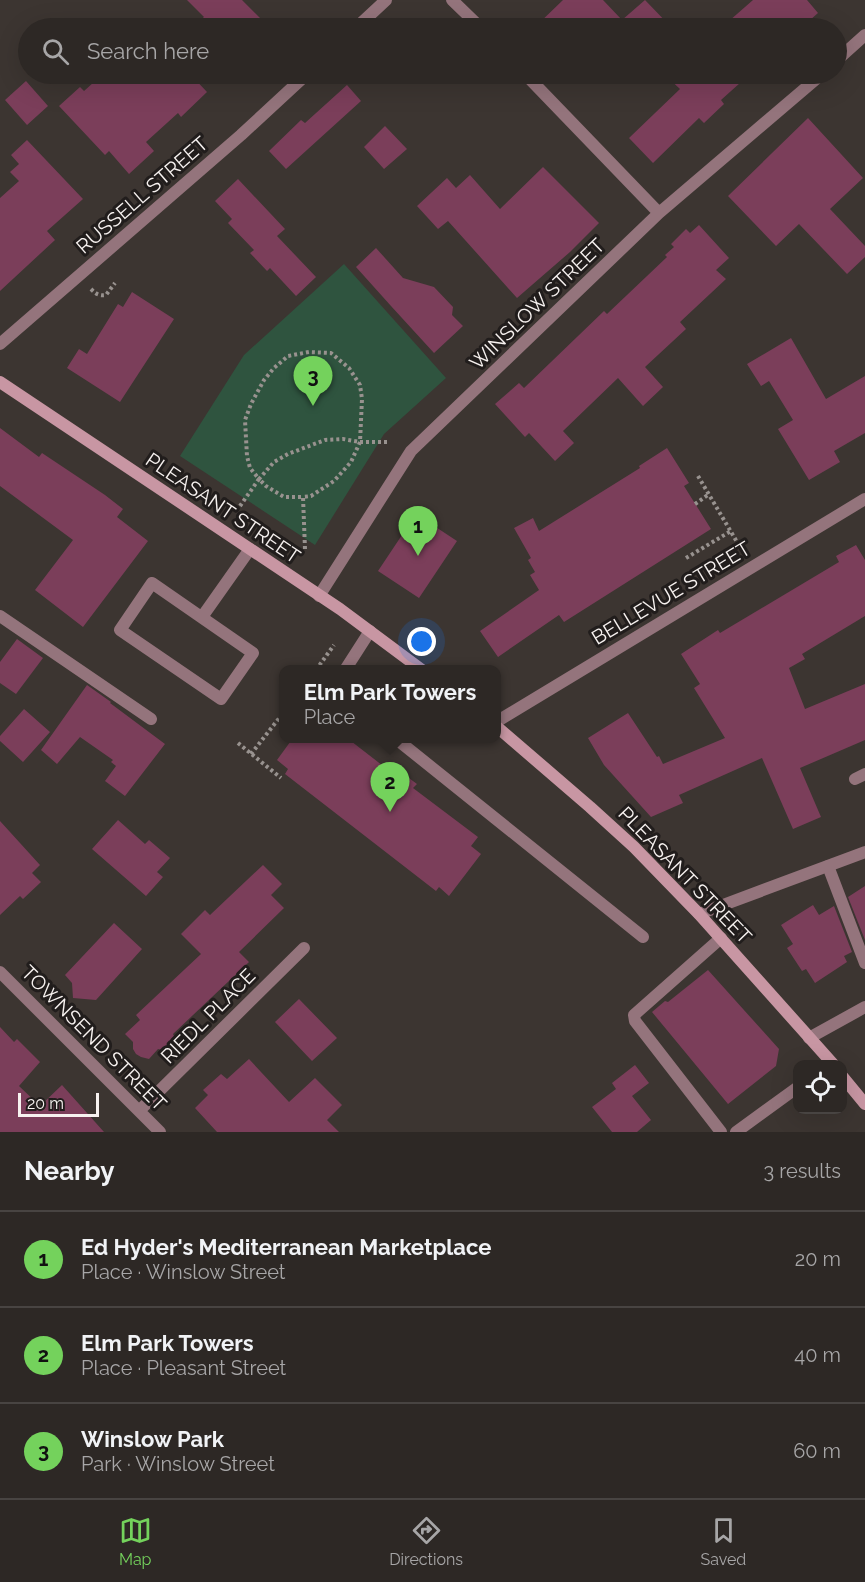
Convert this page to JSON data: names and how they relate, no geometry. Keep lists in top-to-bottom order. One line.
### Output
{"streets":{"main road":["PLEASANT STREET"],"street":["RUSSELL STREET","WINSLOW STREET","BELLEVUE STREET","RIEDL PLACE","TOWNSEND STREET"]},"crossings":[["WINSLOW STREET","PLEASANT STREET"],["RIEDL PLACE","TOWNSEND STREET"]],"scale_bar":"20 m","page":{"search":"Search here","pins":["3","1","2"],"popup":["Elm Park Towers","Place"],"scale":"20 m","heading":["Nearby","3 results"],"list":[{"mark":"1","name":"Ed Hyder's Mediterranean Marketplace","note":"Place · Winslow Street","value":"20 m"},{"mark":"2","name":"Elm Park Towers","note":"Place · Pleasant Street","value":"40 m"},{"mark":"3","name":"Winslow Park","note":"Park · Winslow Street","value":"60 m"}],"nav":["Map","Directions","Saved"]}}
